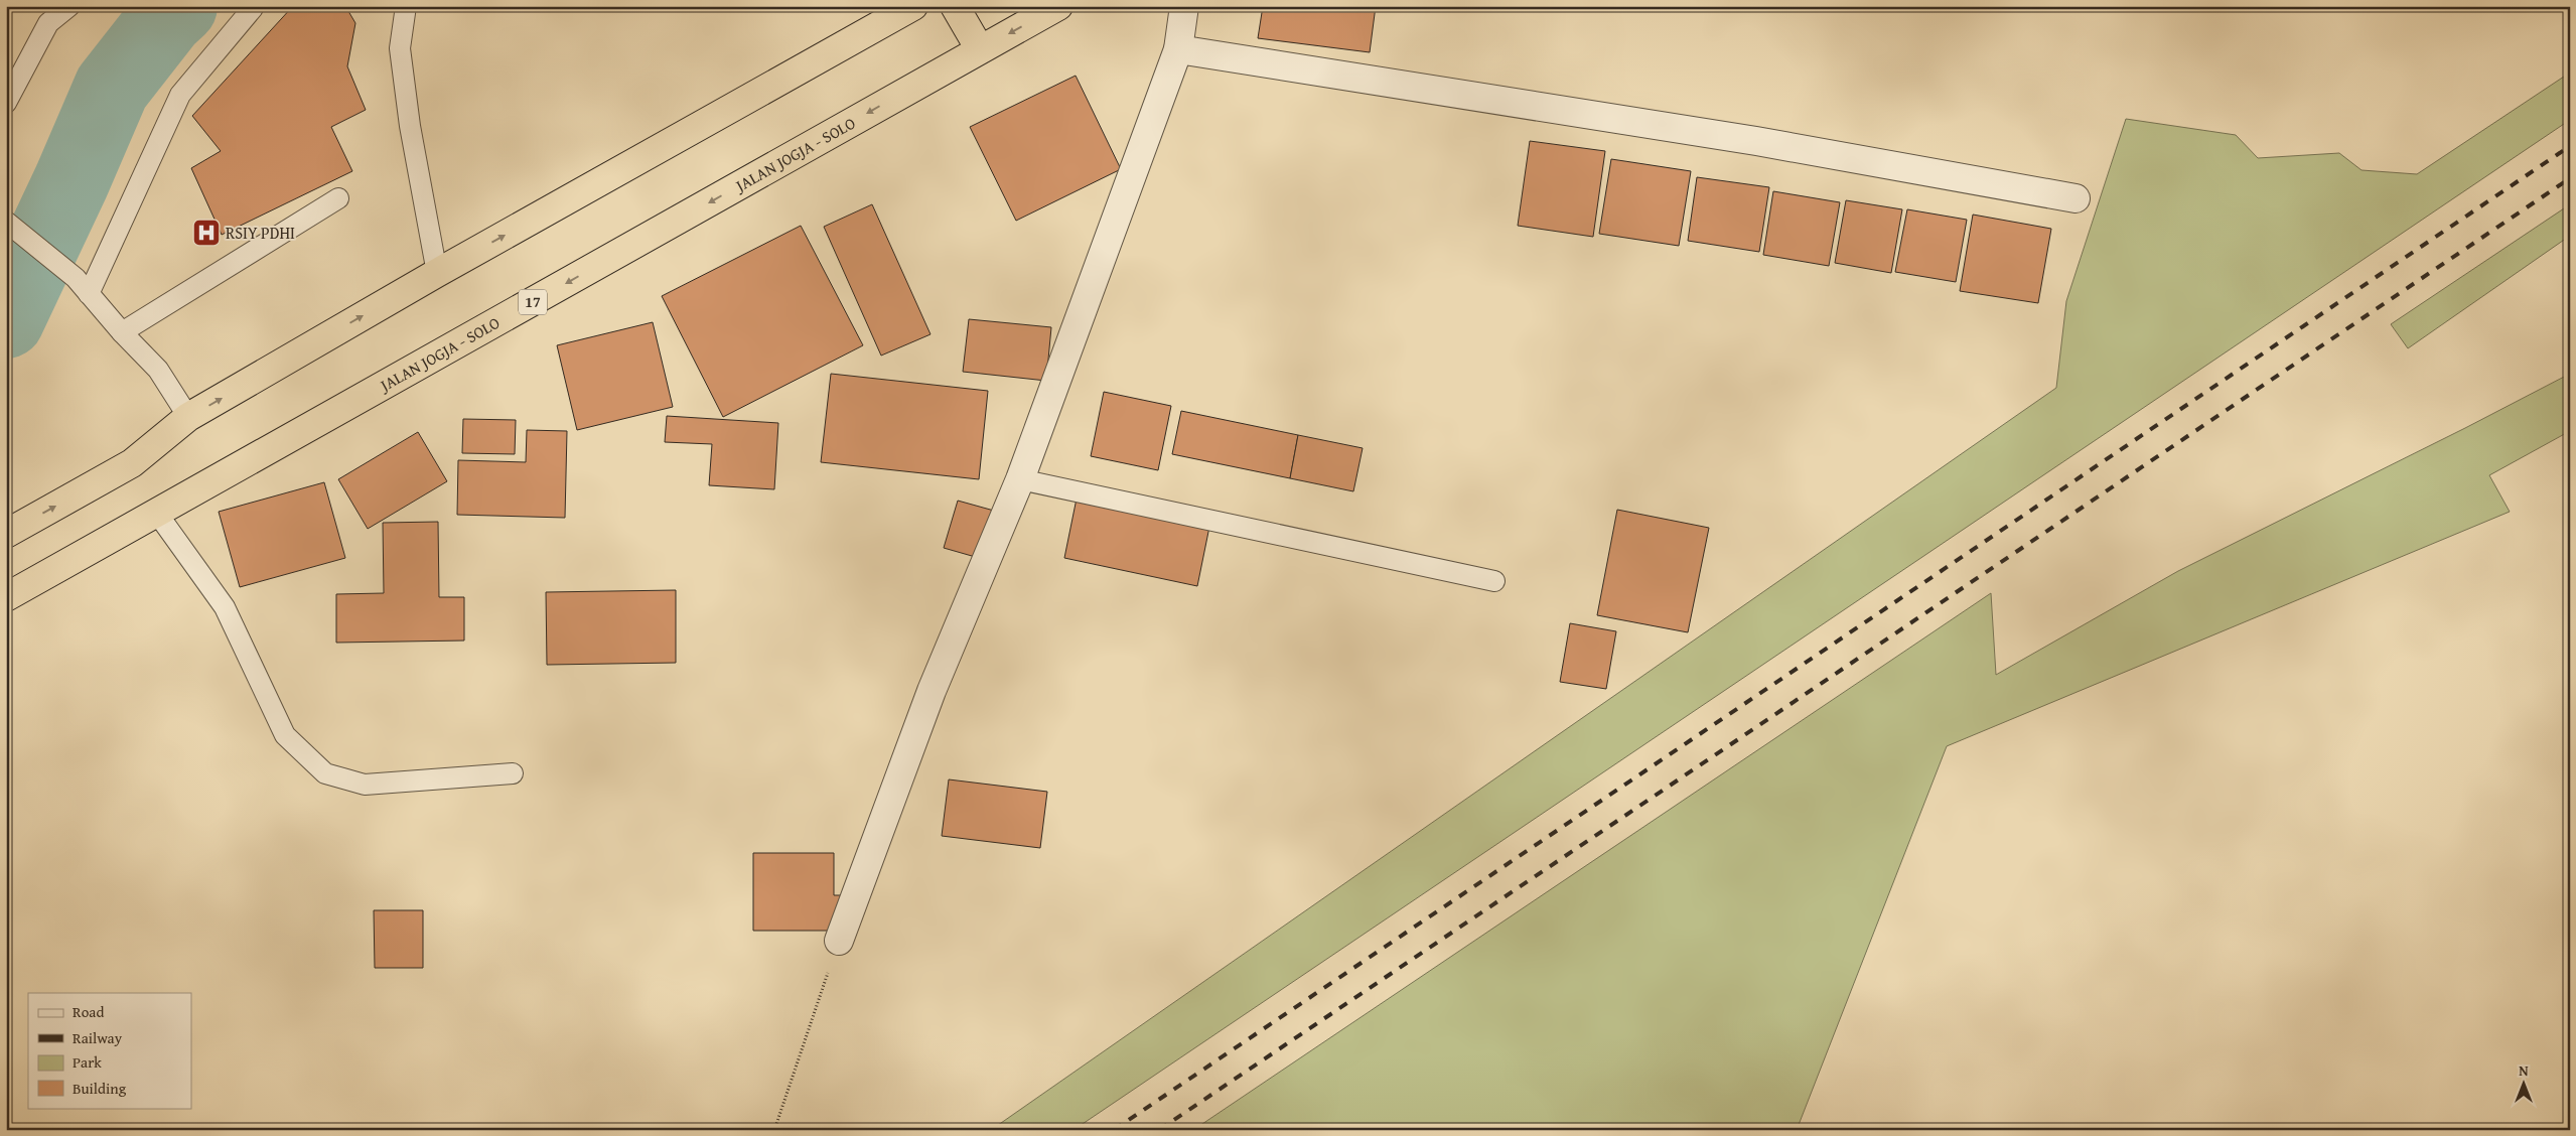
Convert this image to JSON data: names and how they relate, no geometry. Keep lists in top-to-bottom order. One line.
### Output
{"streets":{"highway":["JALAN JOGJA - SOLO","17"]},"places":{"hospital":["RSIY PDHI"]},"legend":["Road","Railway","Park","Building"],"north":"top"}
